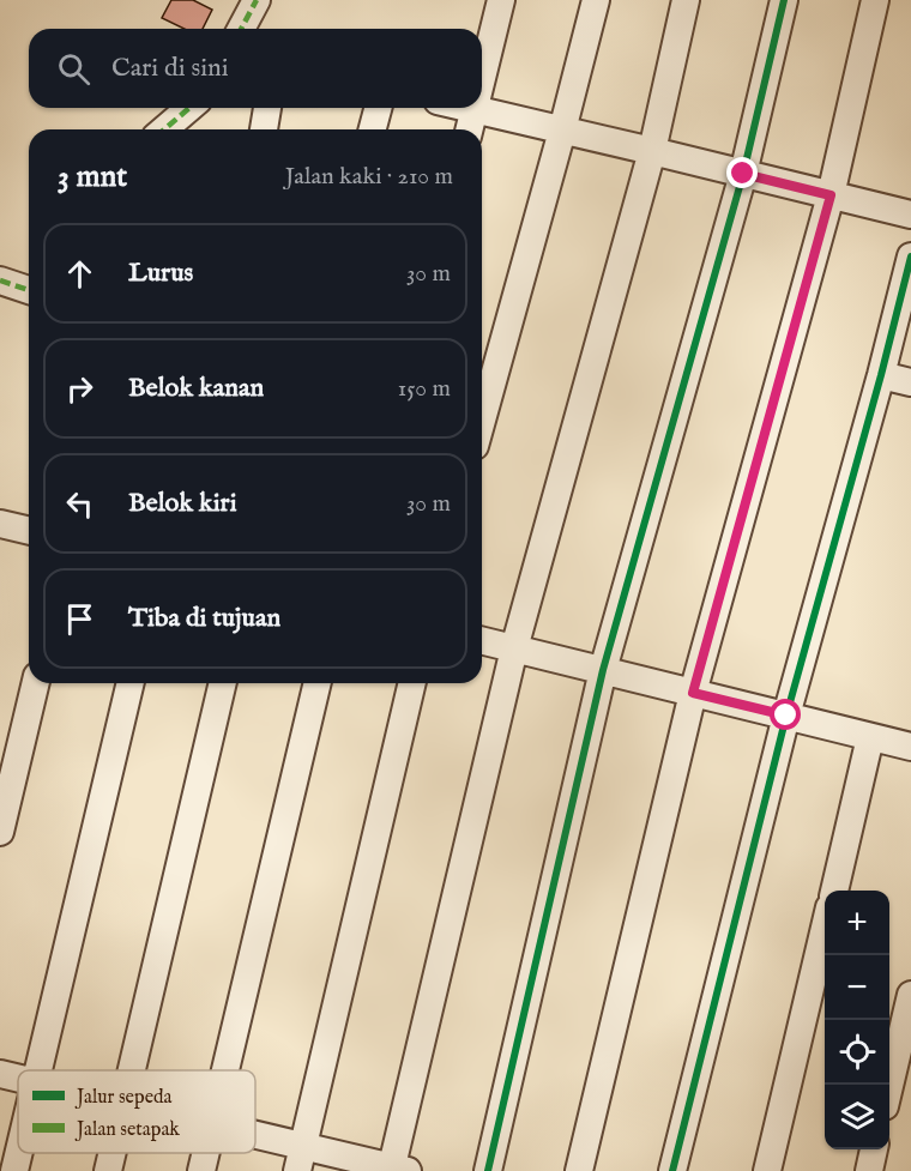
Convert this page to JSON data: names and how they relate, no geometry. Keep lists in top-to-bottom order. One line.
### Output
{"legend":["Jalur sepeda","Jalan setapak"],"page":{"search":"Cari di sini","heading":["3 mnt","Jalan kaki · 210 m"],"list":[["Lurus","30 m"],["Belok kanan","150 m"],["Belok kiri","30 m"],"Tiba di tujuan"],"map_buttons":["+","−"]}}
